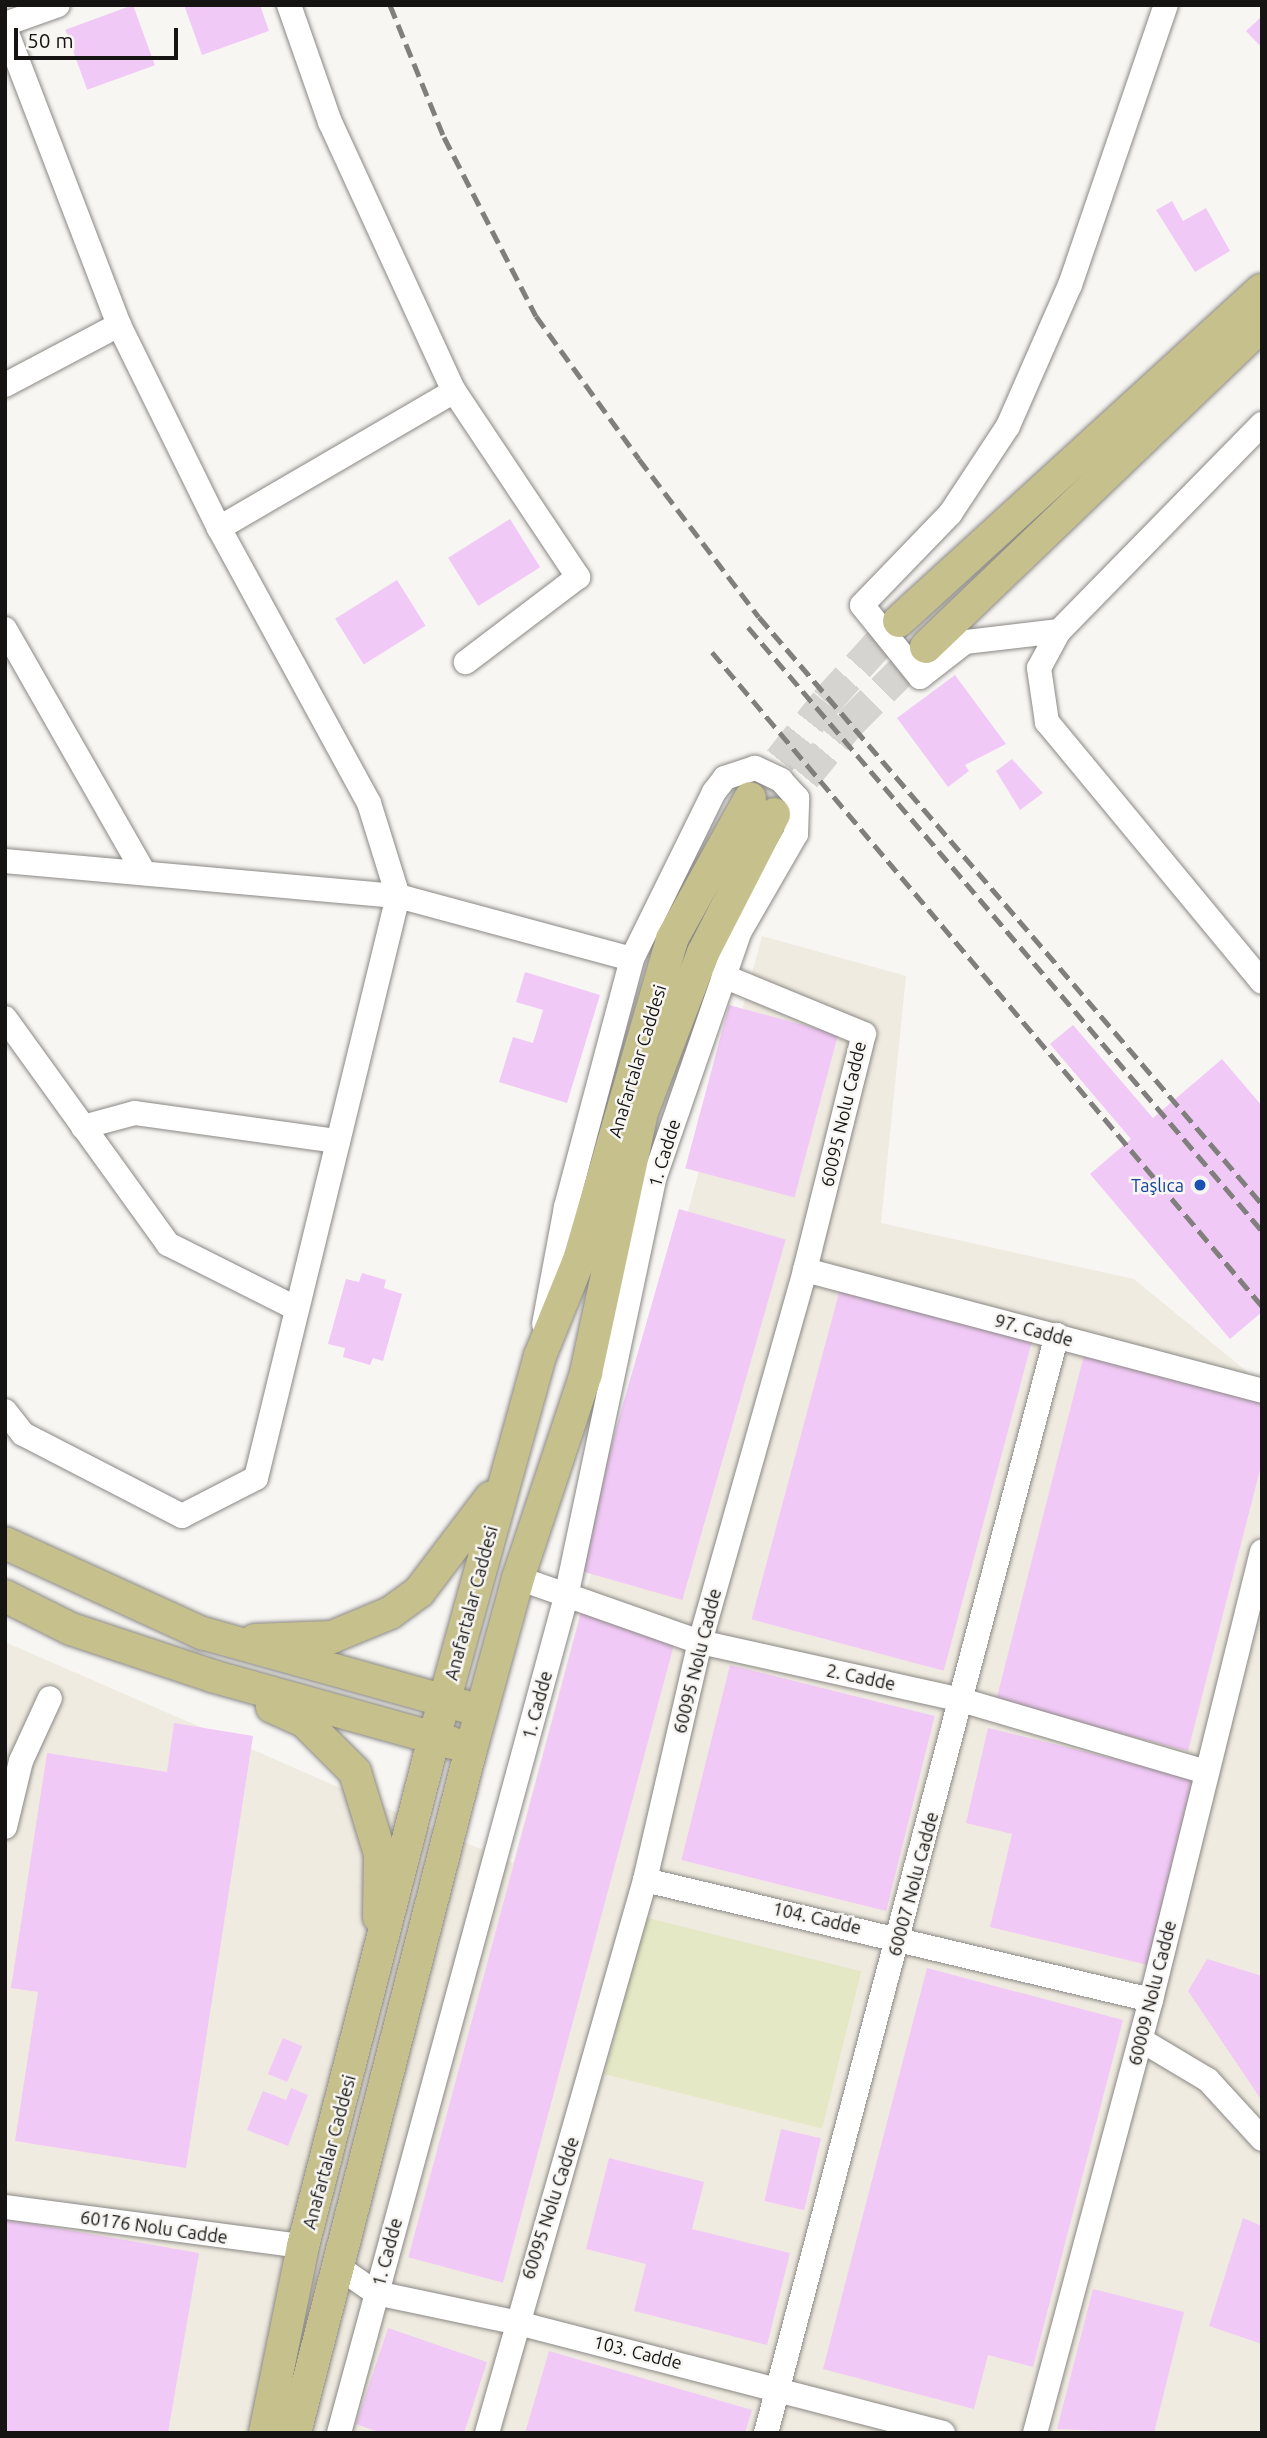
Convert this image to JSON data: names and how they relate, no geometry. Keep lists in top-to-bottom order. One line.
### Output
{"streets":{"main road":["Anafartalar Caddesi"],"street":["60095 Nolu Cadde","1. Cadde","97. Cadde","2. Cadde","60007 Nolu Cadde","104. Cadde","60009 Nolu Cadde","60176 Nolu Cadde","103. Cadde"]},"crossings":[["Anafartalar Caddesi","1. Cadde"],["Anafartalar Caddesi","2. Cadde"],["Anafartalar Caddesi","60176 Nolu Cadde"],["Anafartalar Caddesi","103. Cadde"],["60095 Nolu Cadde","1. Cadde"],["60095 Nolu Cadde","97. Cadde"],["60095 Nolu Cadde","2. Cadde"],["60095 Nolu Cadde","104. Cadde"],["60095 Nolu Cadde","103. Cadde"],["1. Cadde","2. Cadde"],["1. Cadde","103. Cadde"],["97. Cadde","60007 Nolu Cadde"],["2. Cadde","60007 Nolu Cadde"],["2. Cadde","60009 Nolu Cadde"],["60007 Nolu Cadde","104. Cadde"],["60007 Nolu Cadde","103. Cadde"],["104. Cadde","60009 Nolu Cadde"]],"places":["Taşlıca"],"scale_bar":"50 m"}
